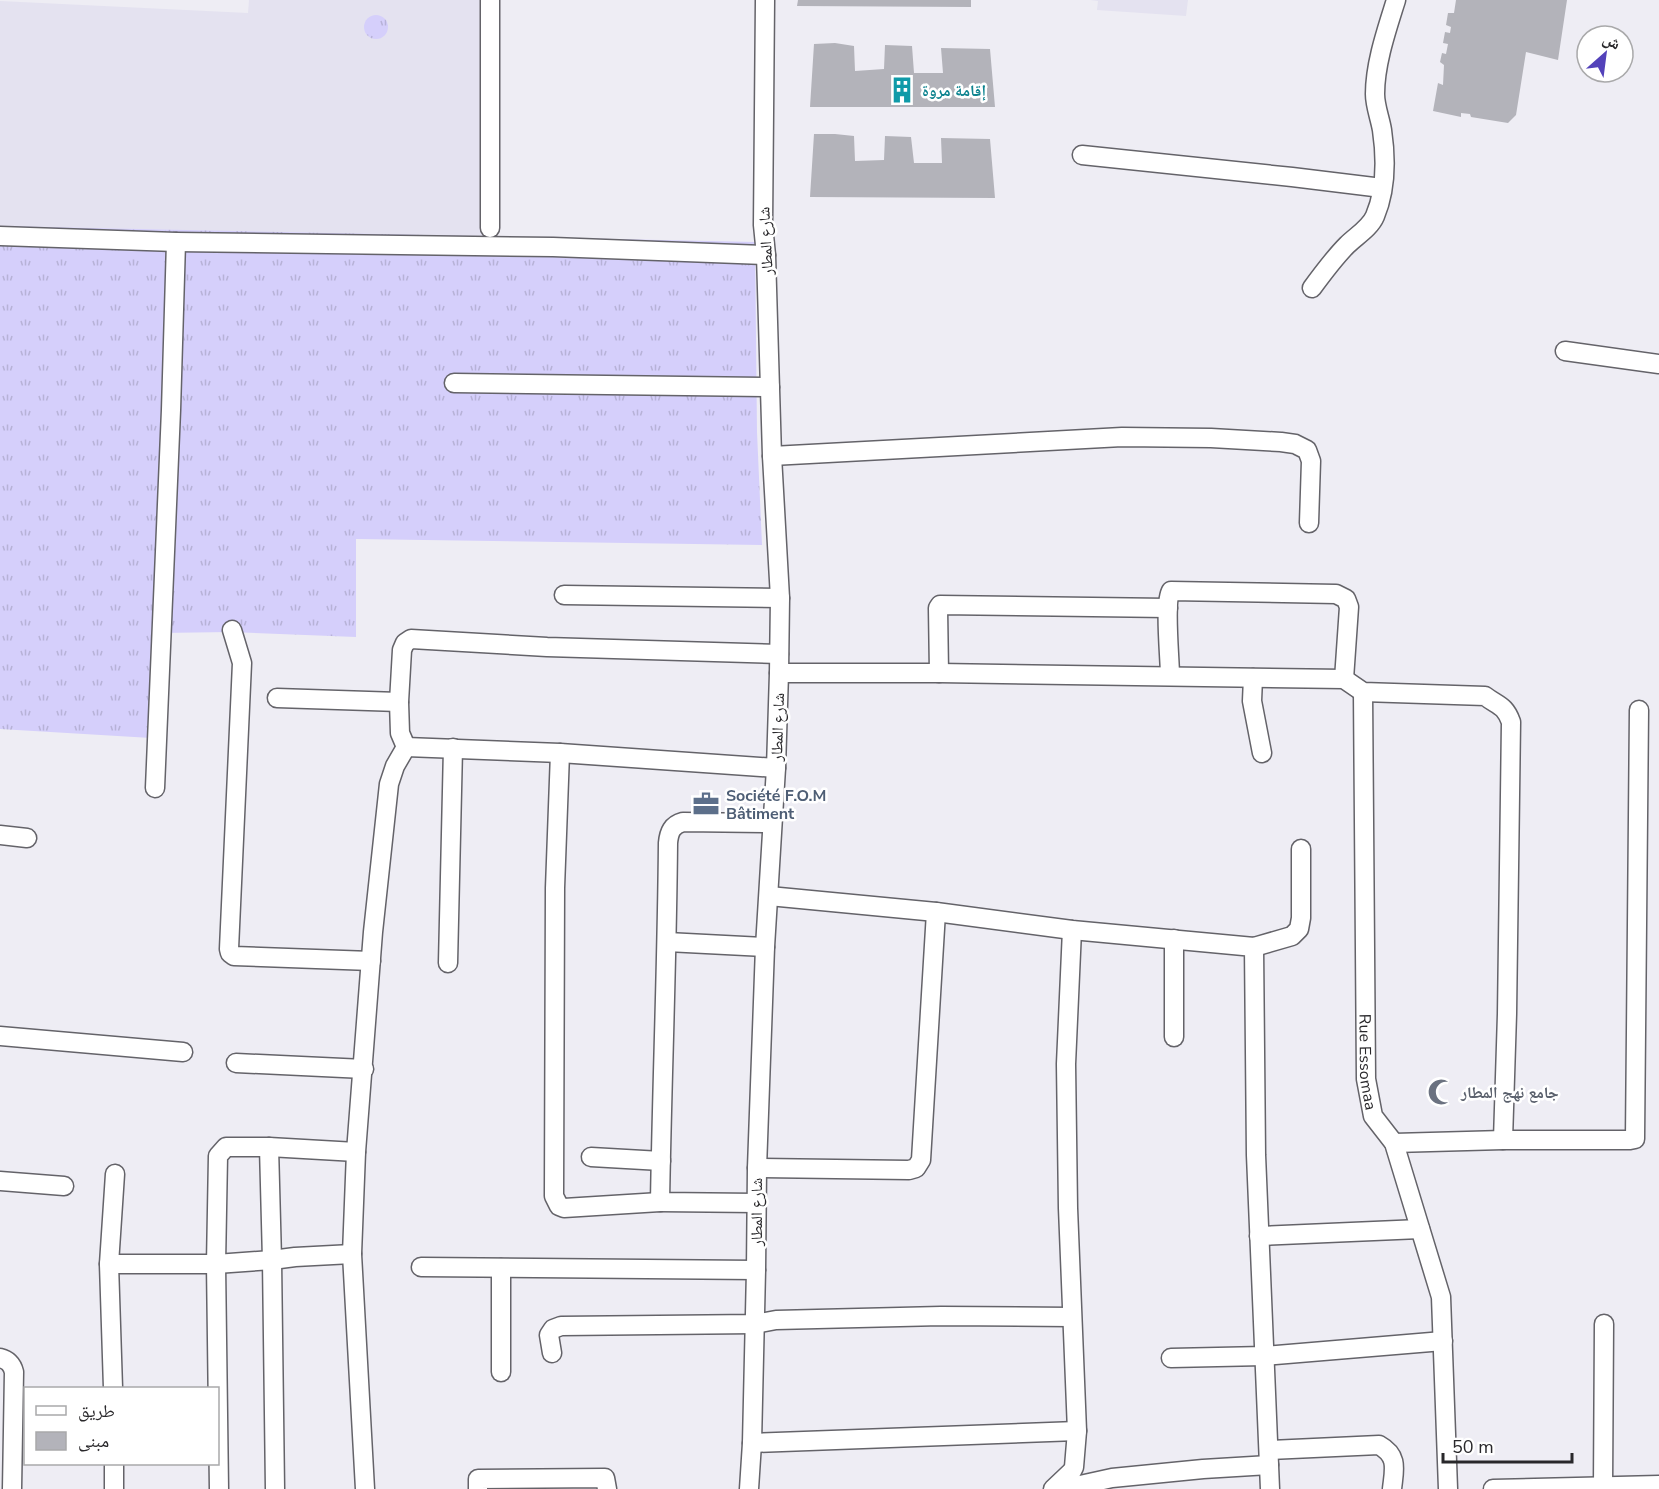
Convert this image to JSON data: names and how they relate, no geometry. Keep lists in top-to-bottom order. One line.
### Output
{"streets":{"street":["شارع المطار","Rue Essomaa"]},"places":{"building":["إقامة مروة"],"office":["Société F.O.M Bâtiment"],"mosque":["جامع نهج المطار"]},"legend":["طريق","مبنى"],"scale_bar":"50 m","north":"top right"}
